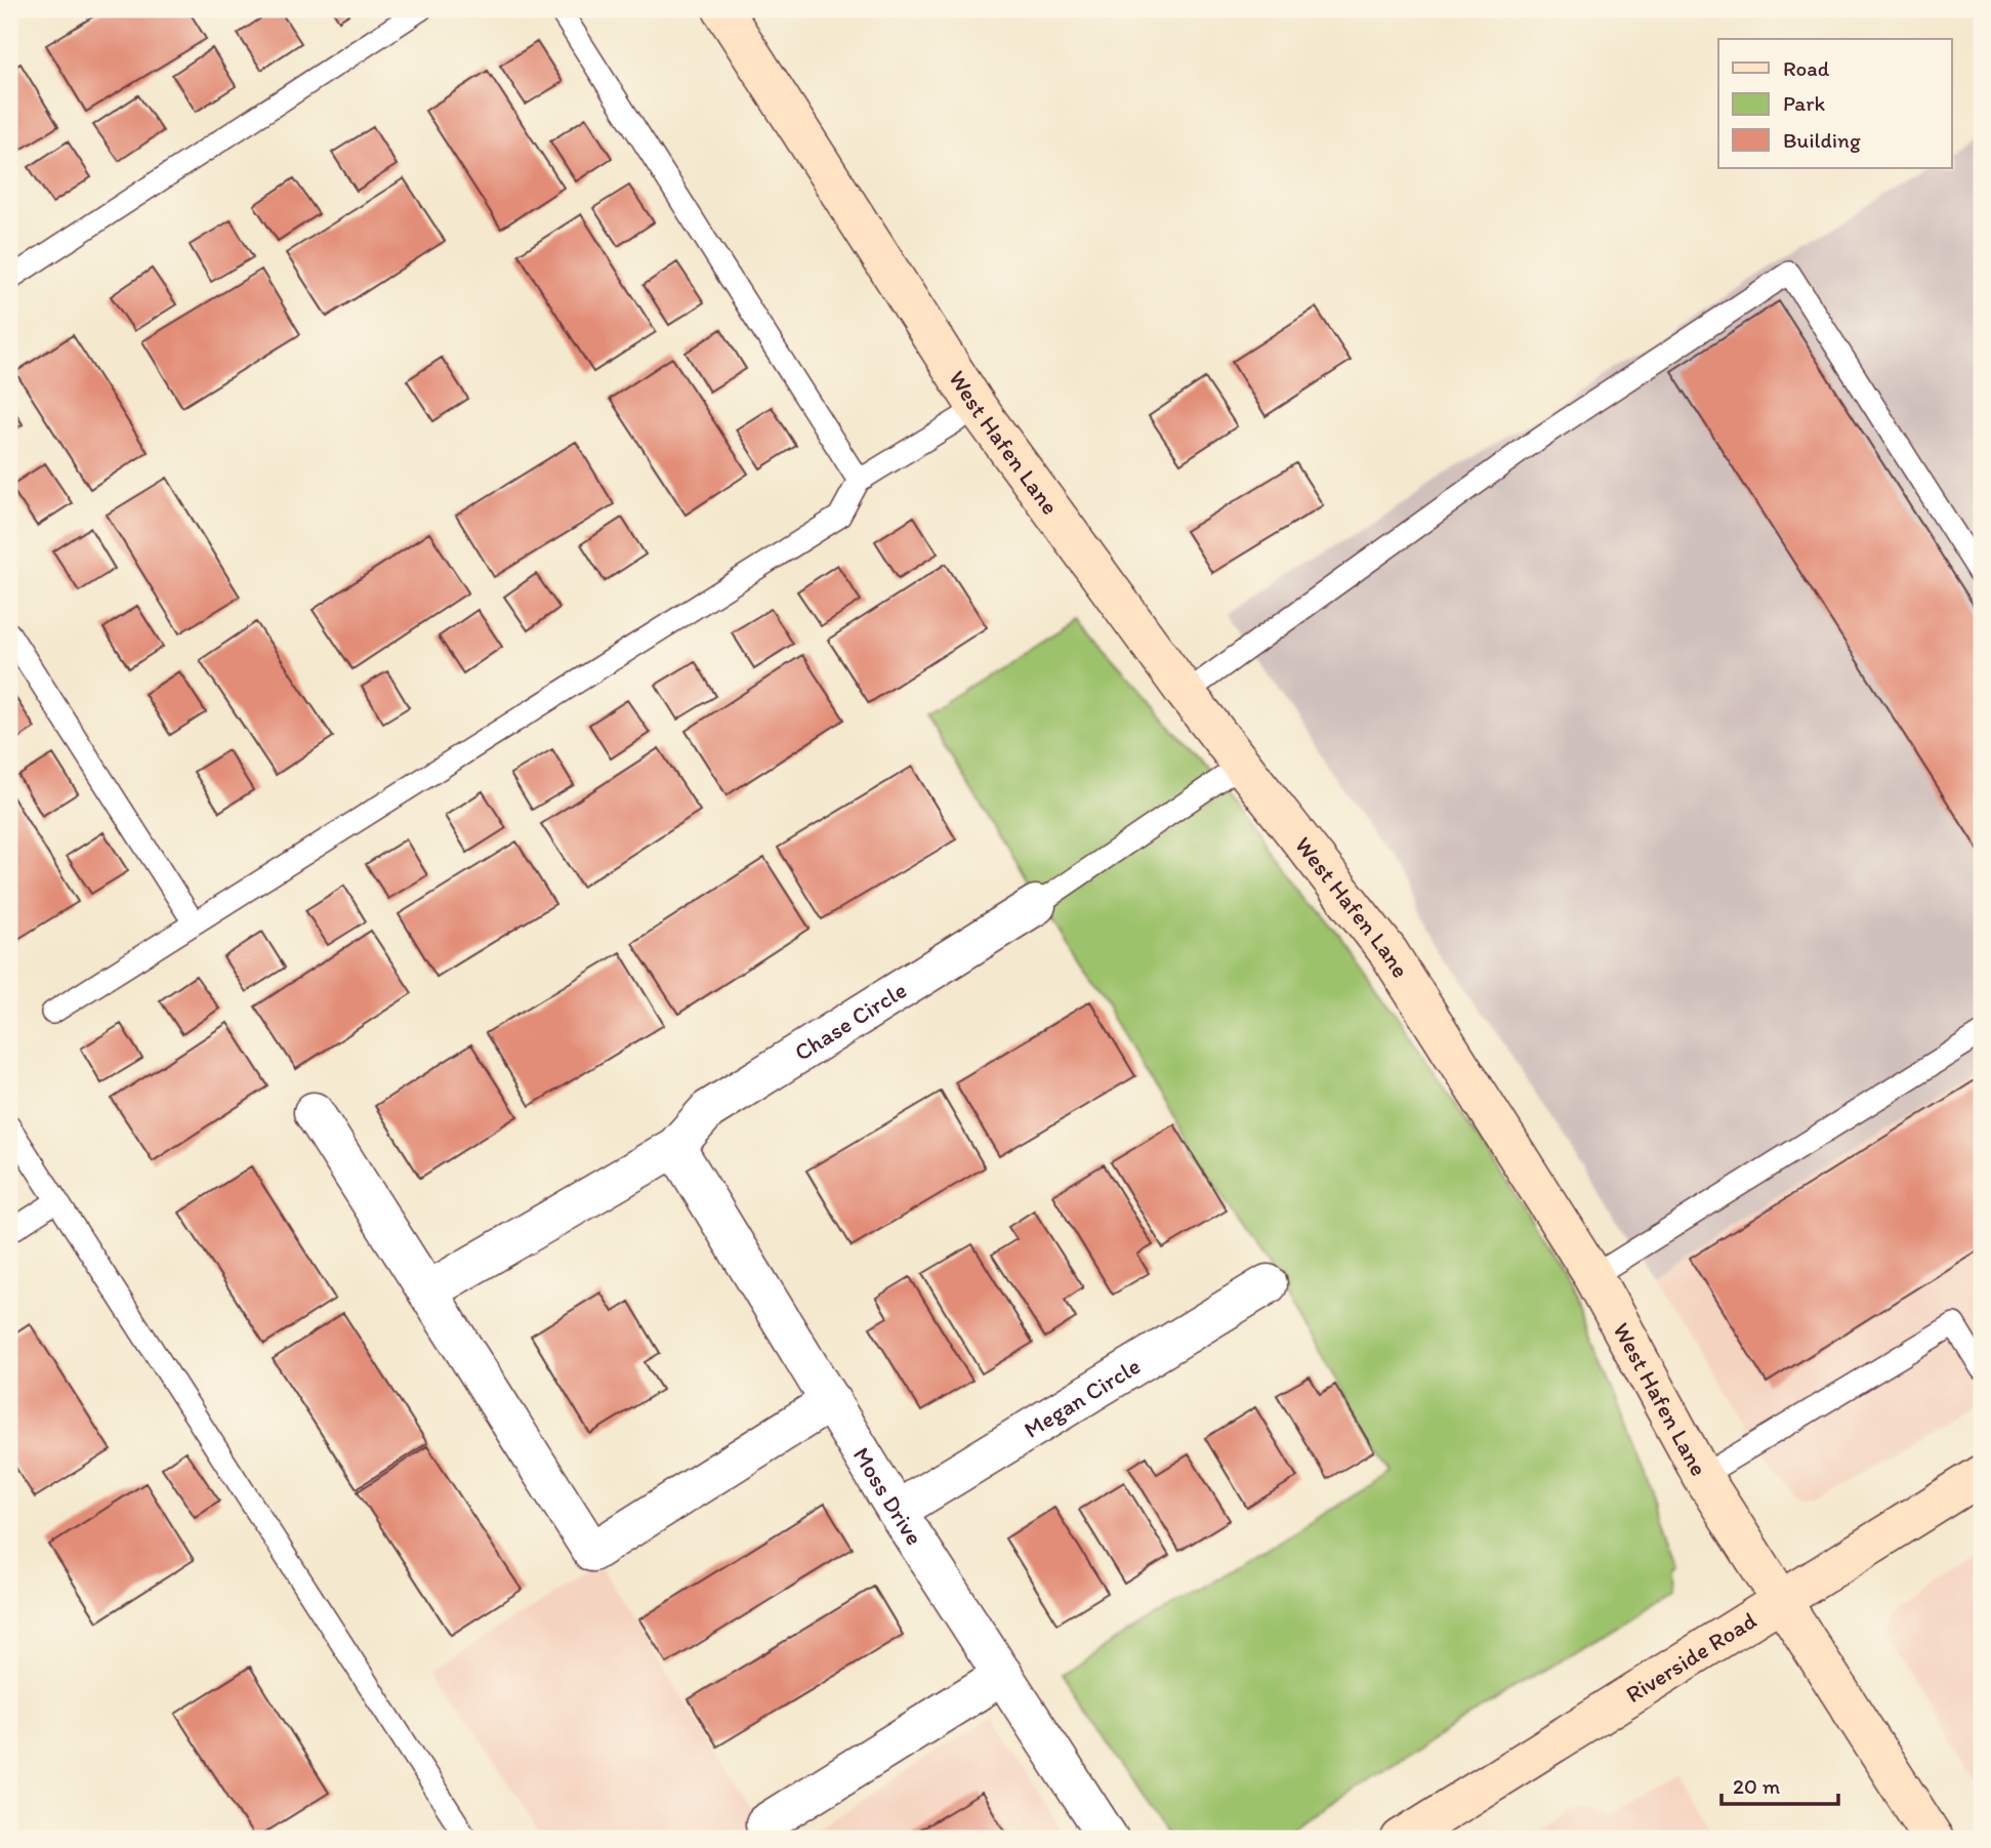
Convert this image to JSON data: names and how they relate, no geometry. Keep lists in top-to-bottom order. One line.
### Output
{"streets":{"main road":["West Hafen Lane","Riverside Road"],"street":["Chase Circle","Megan Circle","Moss Drive"]},"crossings":[["West Hafen Lane","Riverside Road"],["Chase Circle","Moss Drive"],["Megan Circle","Moss Drive"]],"legend":["Road","Park","Building"],"scale_bar":"20 m"}
